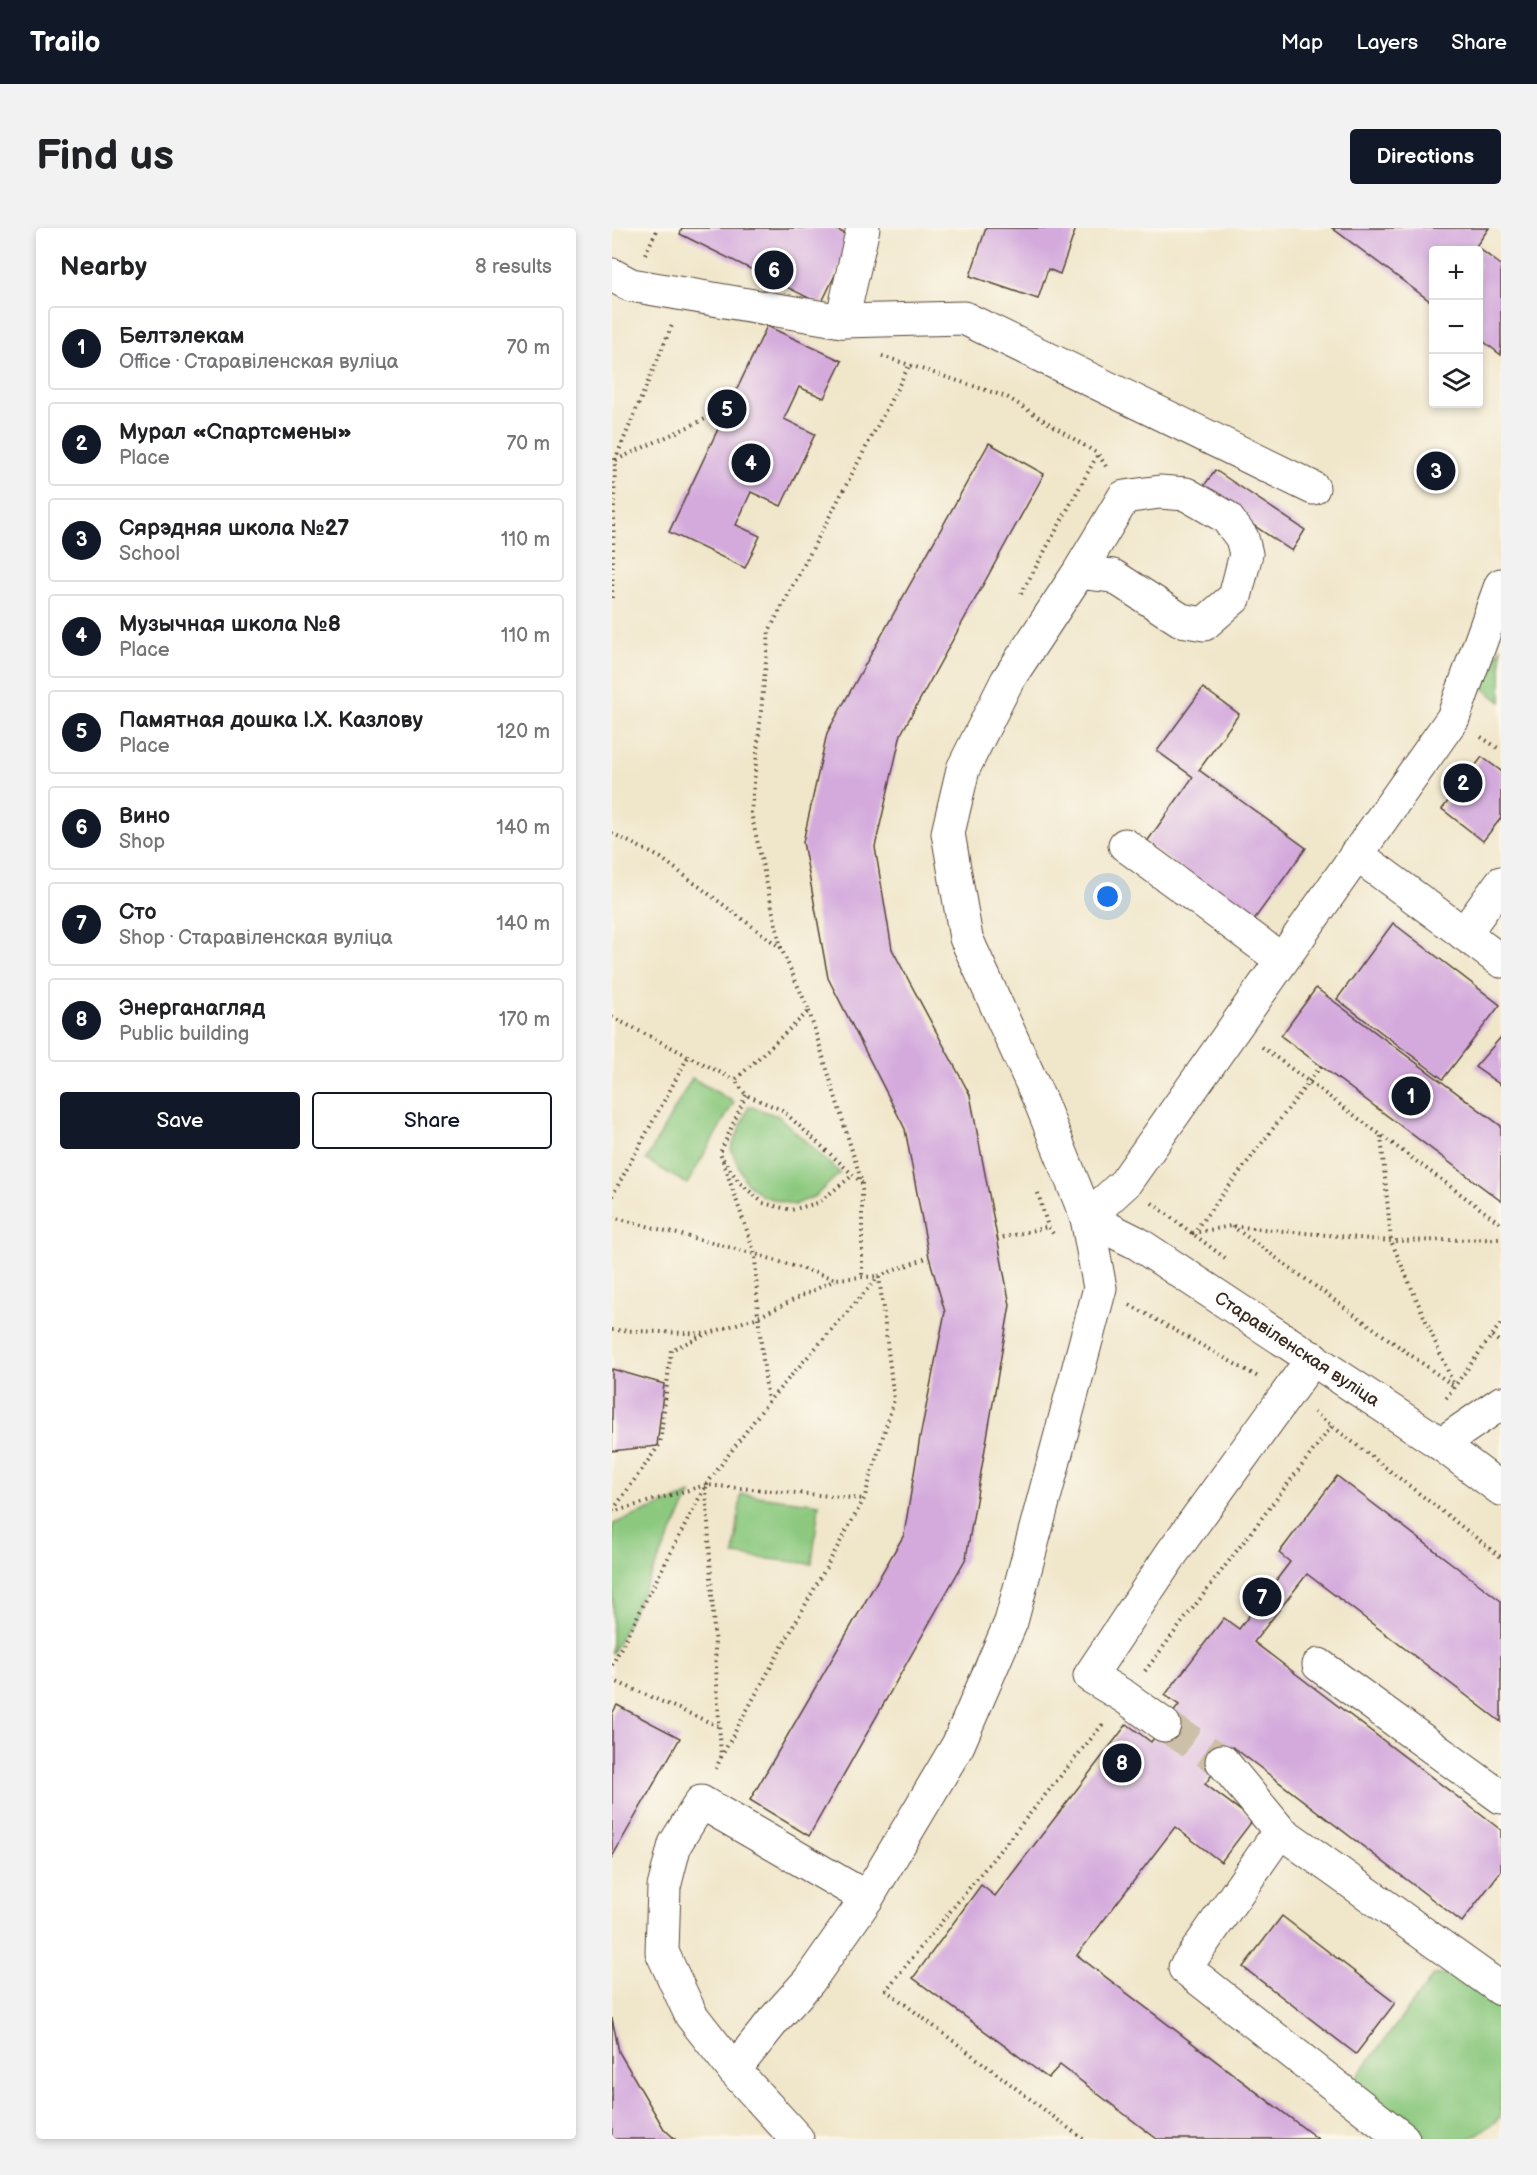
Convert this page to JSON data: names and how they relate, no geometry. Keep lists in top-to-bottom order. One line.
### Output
{"streets":{"street":["Старавіленская вуліца"]},"page":{"header":"Trailo","nav":["Map","Layers","Share"],"buttons":["Directions",["Save","Share"]],"title":"Find us","heading":["Nearby","8 results"],"map_buttons":["+","−"],"pins":["6","5","4","3","2","1","7","8"],"list":[{"mark":"1","name":"Белтэлекам","note":"Office · Старавіленская вуліца","value":"70 m"},{"mark":"2","name":"Мурал «Спартсмены»","note":"Place","value":"70 m"},{"mark":"3","name":"Сярэдняя школа №27","note":"School","value":"110 m"},{"mark":"4","name":"Музычная школа №8","note":"Place","value":"110 m"},{"mark":"5","name":"Памятная дошка І.Х. Казлову","note":"Place","value":"120 m"},{"mark":"6","name":"Вино","note":"Shop","value":"140 m"},{"mark":"7","name":"Сто","note":"Shop · Старавіленская вуліца","value":"140 m"},{"mark":"8","name":"Энерганагляд","note":"Public building","value":"170 m"}]}}
